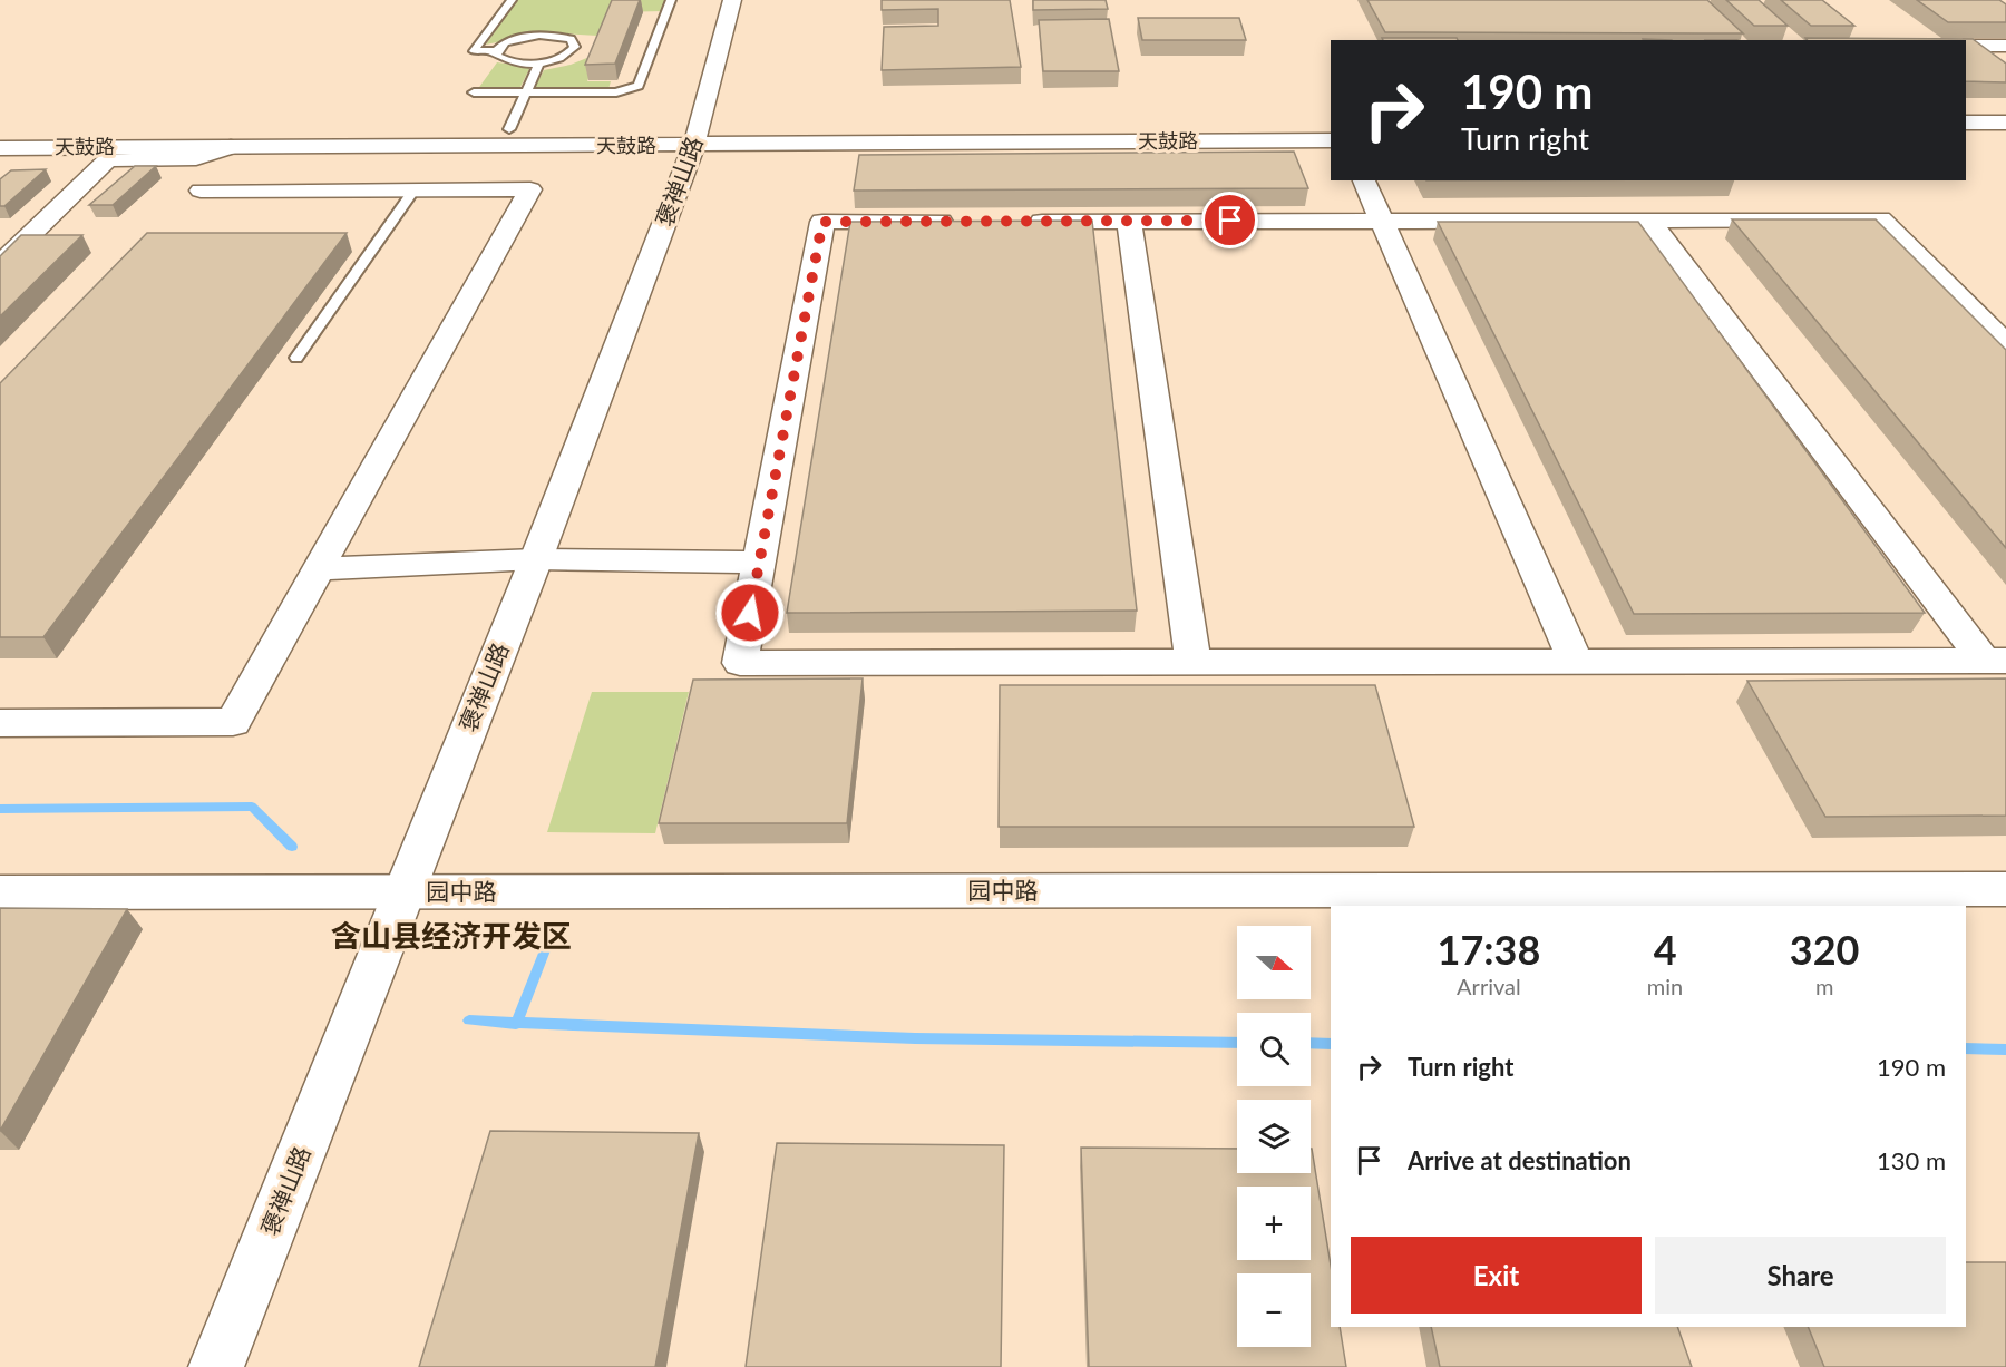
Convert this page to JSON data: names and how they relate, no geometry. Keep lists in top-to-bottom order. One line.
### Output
{"streets":{"street":["天鼓路","褒禅山路","园中路"]},"crossings":[["天鼓路","褒禅山路"],["褒禅山路","园中路"]],"districts":["含山县经济开发区"],"north":"right","page":{"turn":["190 m","Turn right"],"eta":["17:38","Arrival","4","min","320","m"],"map_buttons":["+","−"],"list":[{"name":"Turn right","value":"190 m"},{"name":"Arrive at destination","value":"130 m"}],"buttons":["Exit","Share"]}}
